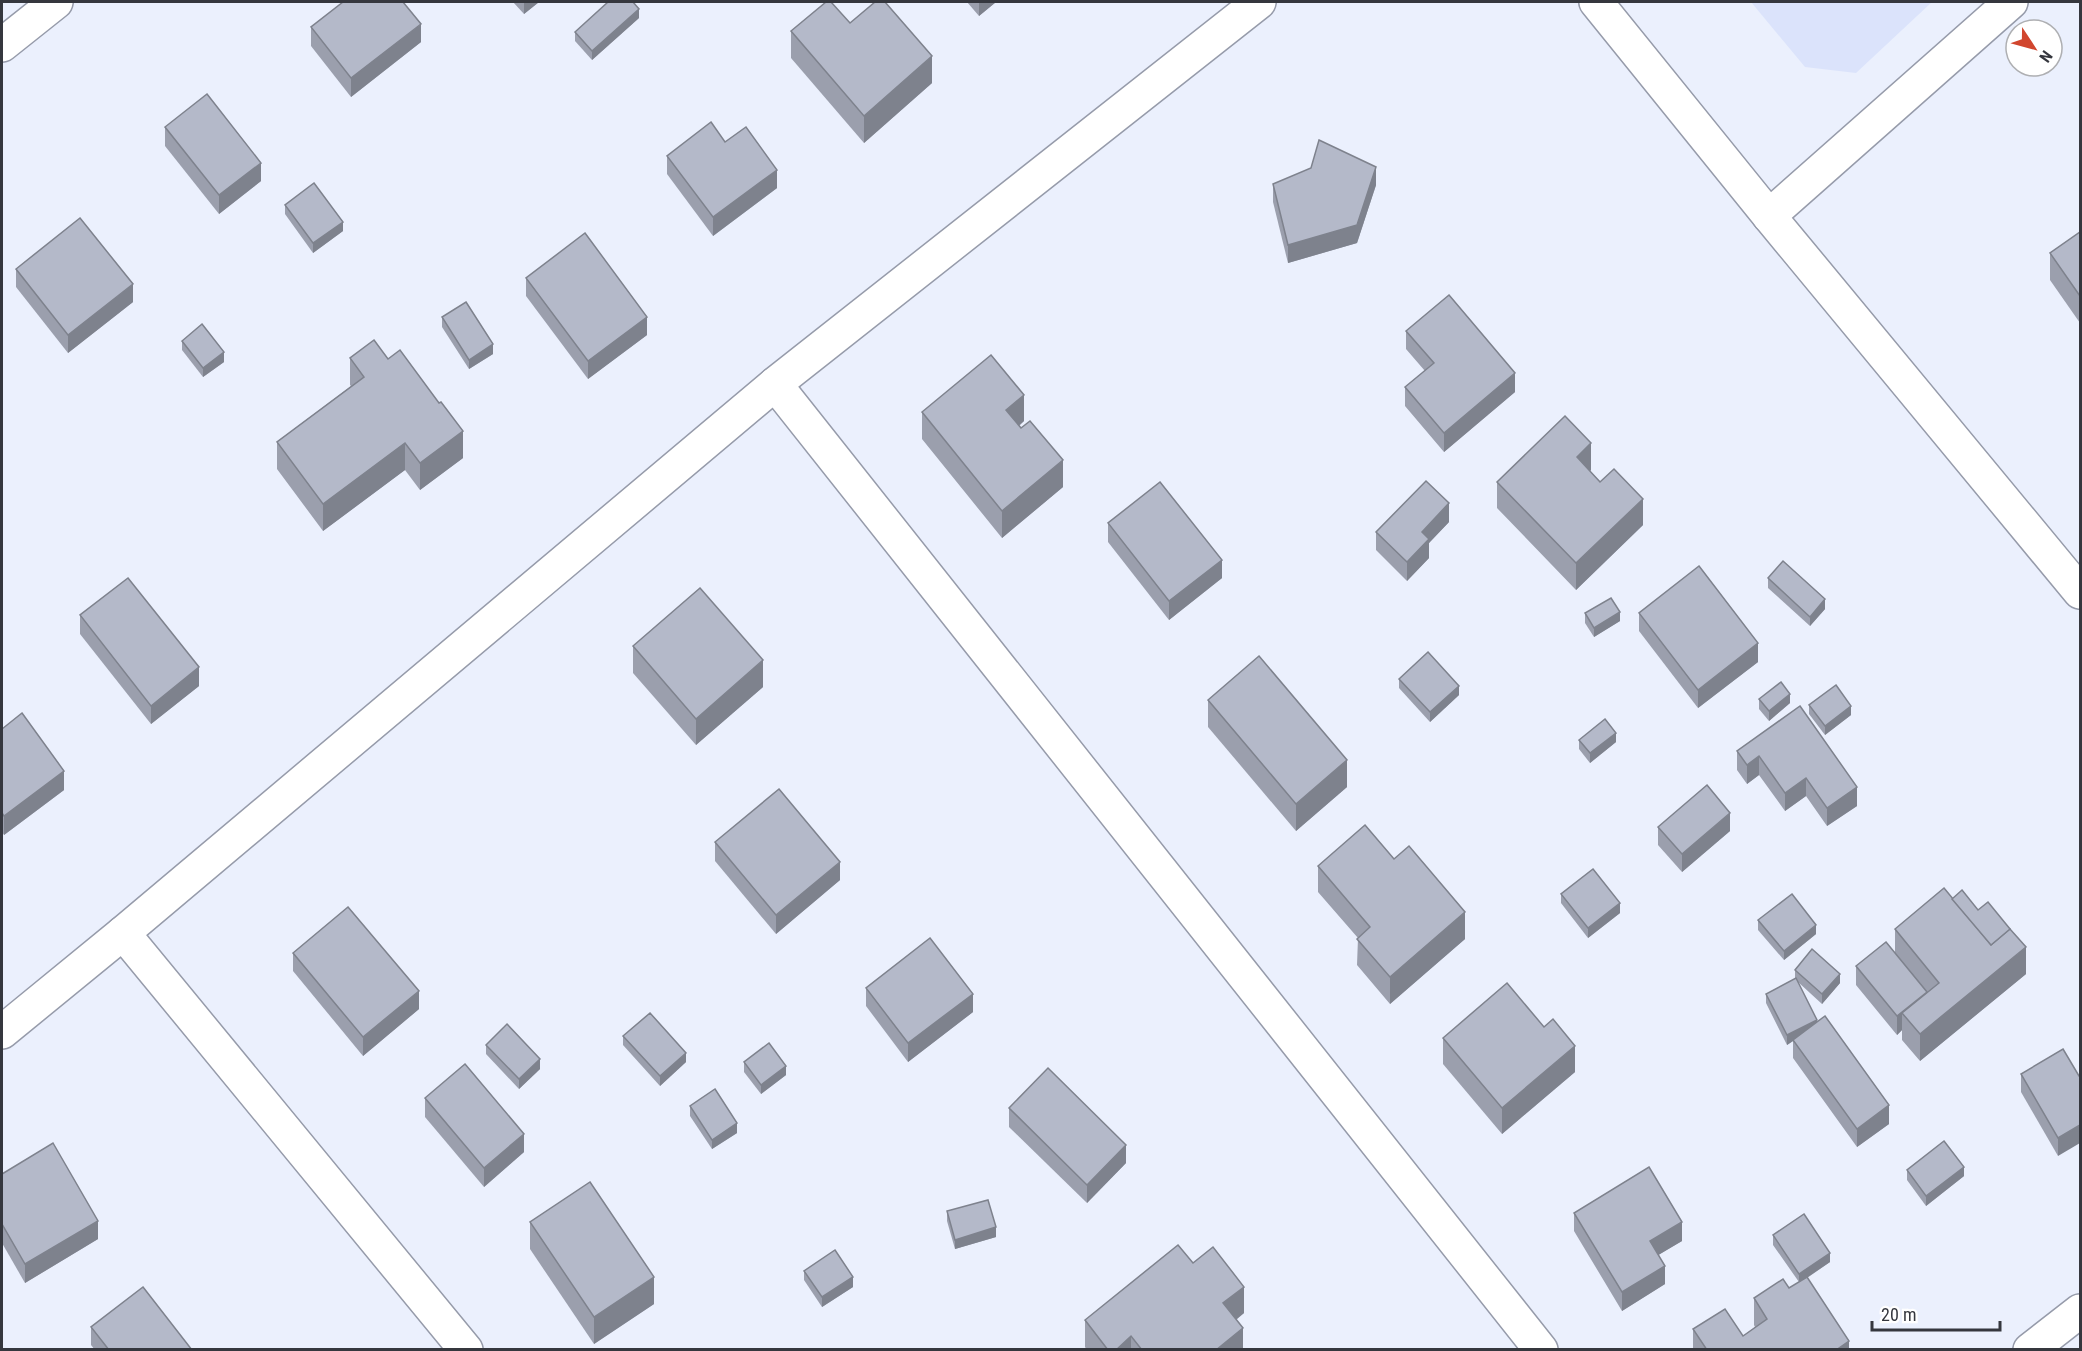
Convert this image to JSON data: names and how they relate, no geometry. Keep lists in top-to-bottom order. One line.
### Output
{"scale_bar":"20 m","north":"bottom right"}
